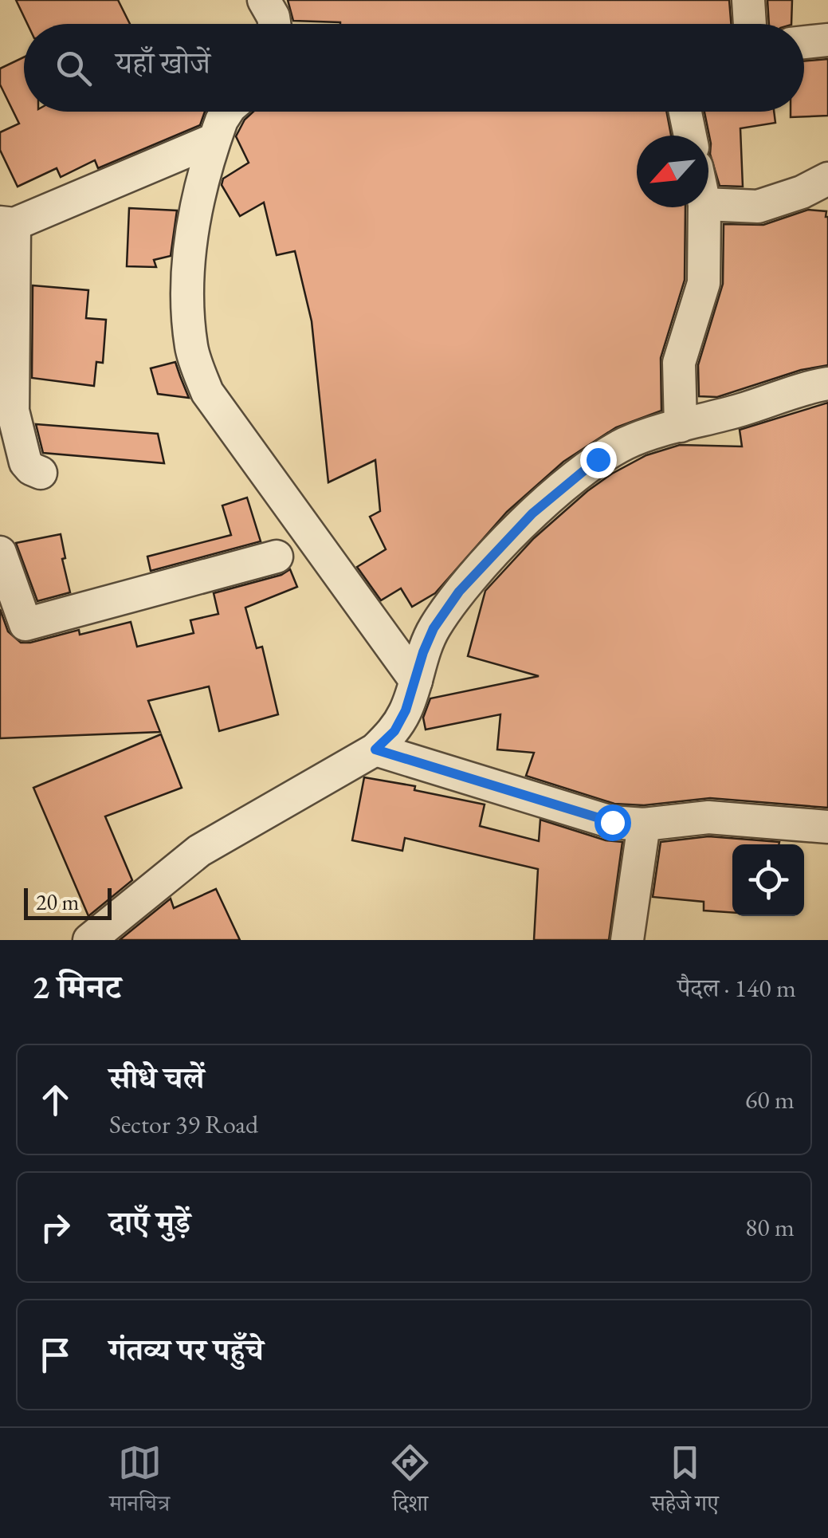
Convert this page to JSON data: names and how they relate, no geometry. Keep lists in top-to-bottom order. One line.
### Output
{"scale_bar":"20 m","north":"bottom left","page":{"search":"यहाँ खोजें","scale":"20 m","heading":["2 मिनट","पैदल · 140 m"],"list":[["सीधे चलें","Sector 39 Road","60 m"],["दाएँ मुड़ें","80 m"],"गंतव्य पर पहुँचे"],"nav":["मानचित्र","दिशा","सहेजे गए"]}}
